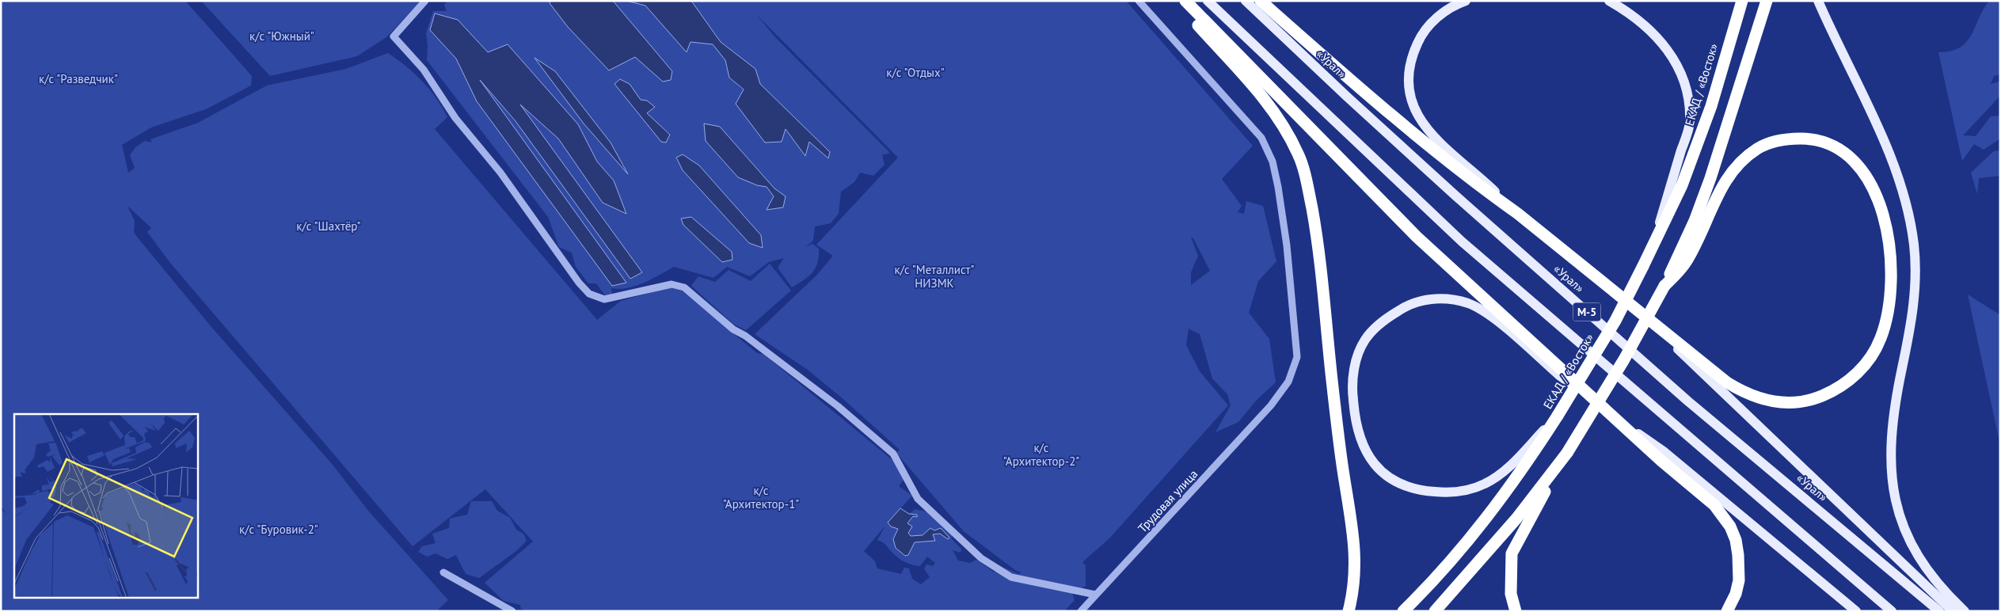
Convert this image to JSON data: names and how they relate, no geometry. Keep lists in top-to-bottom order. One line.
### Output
{"streets":{"highway":["ЕКАД / «Восток»"],"main road":["«Урал»","М-5"],"street":["Трудовая улица"]},"parks":["к/с \"Южный\"","к/с \"Отдых\"","к/с \"Разведчик\"","к/с \"Шахтёр\"","к/с \"Металлист\" НИЗМК","к/с \"Архитектор-2\"","к/с \"Архитектор-1\"","к/с \"Буровик-2\""]}
